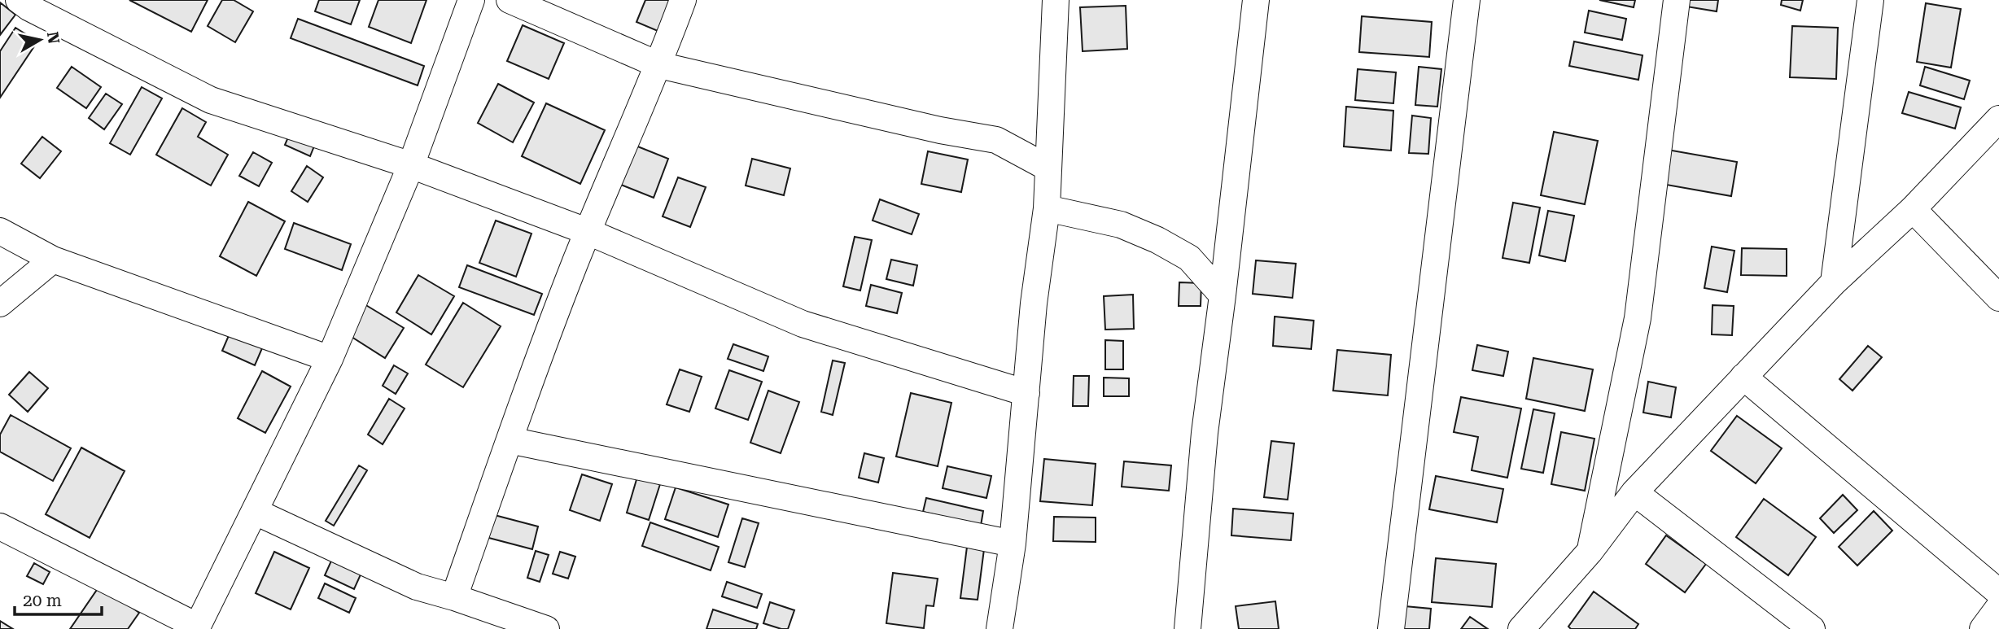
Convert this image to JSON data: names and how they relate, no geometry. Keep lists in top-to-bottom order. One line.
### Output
{"scale_bar":"20 m","north":"right"}
